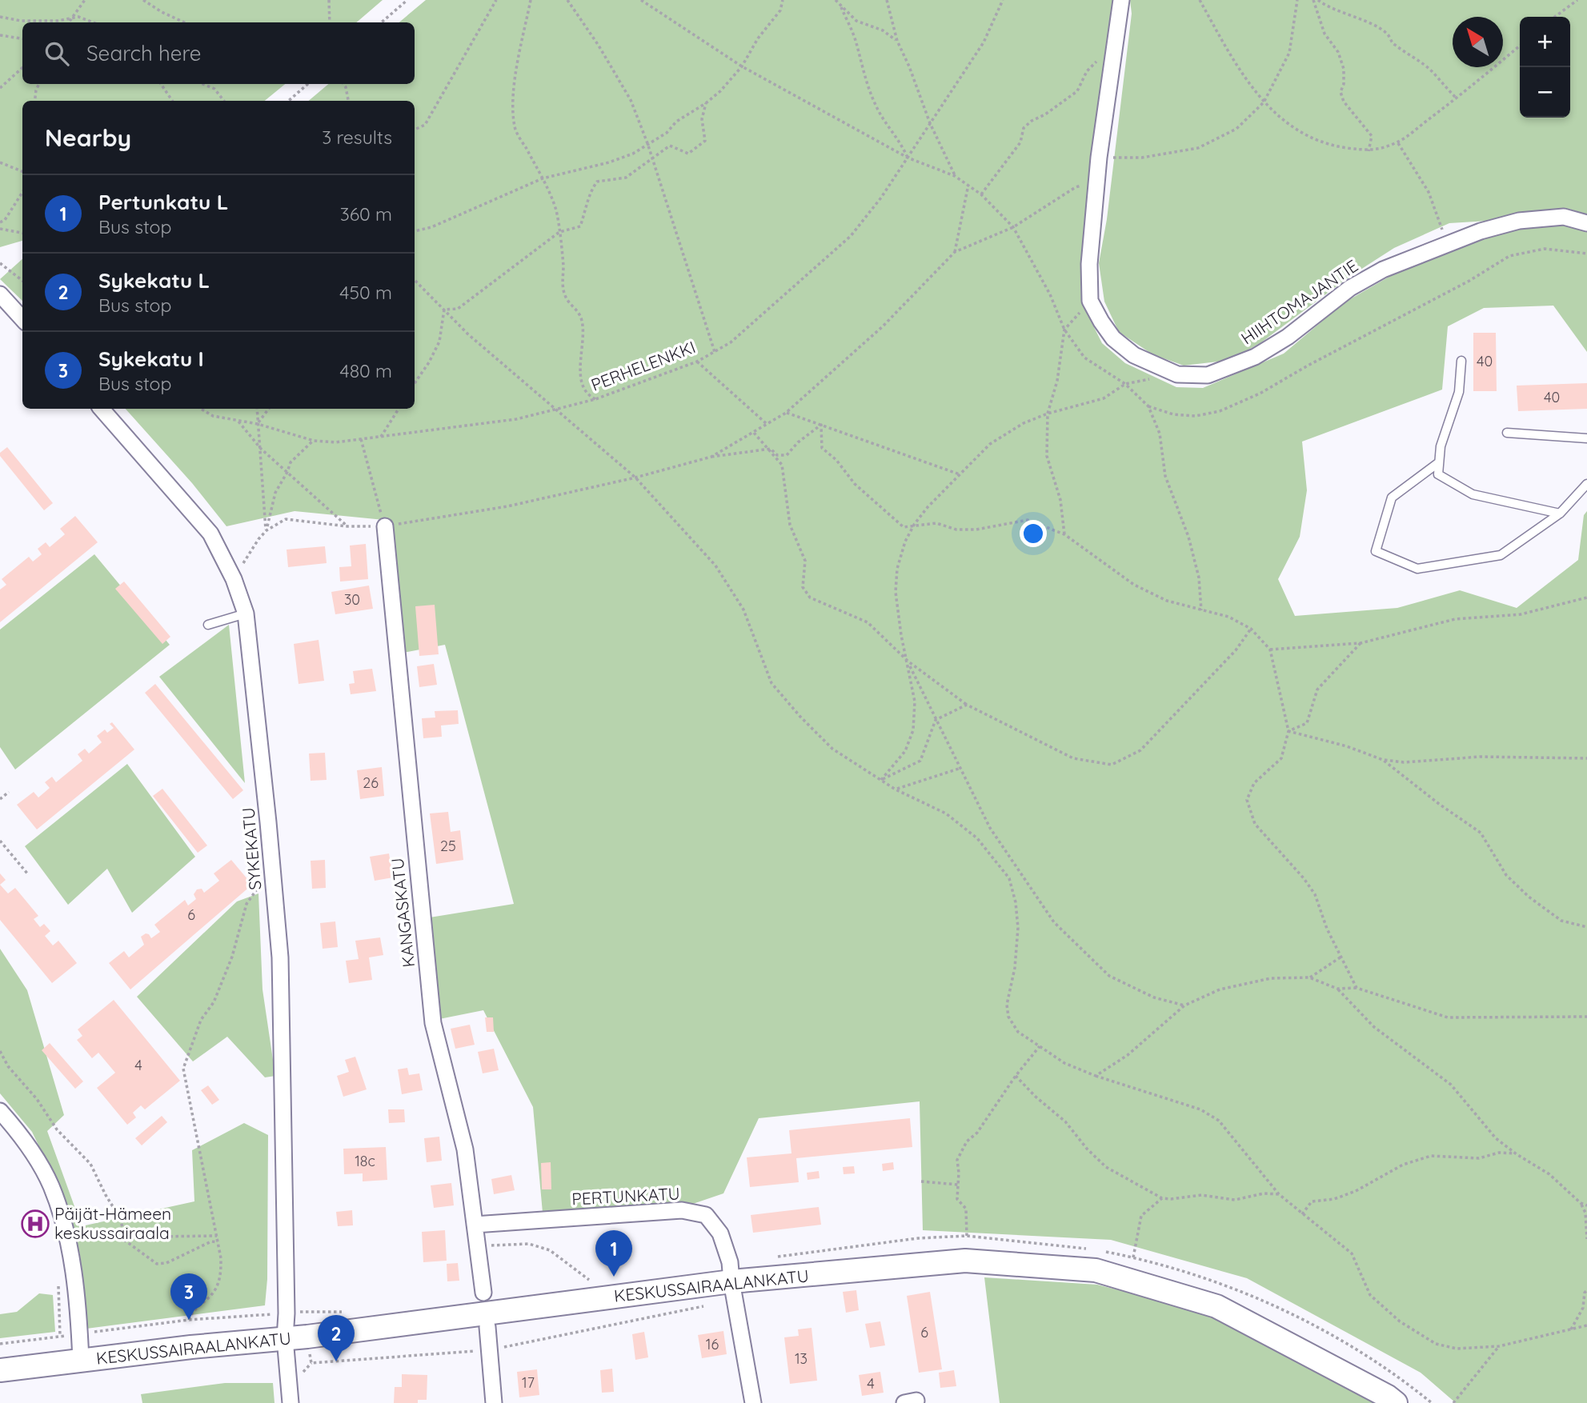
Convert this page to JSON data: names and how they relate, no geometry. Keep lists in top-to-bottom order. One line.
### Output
{"streets":{"street":["HIIHTOMAJANTIE","SYKEKATU","KANGASKATU","PERTUNKATU","KESKUSSAIRAALANKATU"],"path":["PERHELENKKI"]},"crossings":[["SYKEKATU","KESKUSSAIRAALANKATU"],["KANGASKATU","PERTUNKATU"],["PERTUNKATU","KESKUSSAIRAALANKATU"]],"places":{"hospital":["Päijät-Hämeen keskussairaala"]},"house_numbers":["40","40","30","26","25","6","4","18c","6","16","13","17","4"],"north":"top left","page":{"map_buttons":["+","−"],"search":"Search here","heading":["Nearby","3 results"],"list":[{"mark":"1","name":"Pertunkatu L","note":"Bus stop","value":"360 m"},{"mark":"2","name":"Sykekatu L","note":"Bus stop","value":"450 m"},{"mark":"3","name":"Sykekatu I","note":"Bus stop","value":"480 m"}],"pins":["1","3","2"]}}
